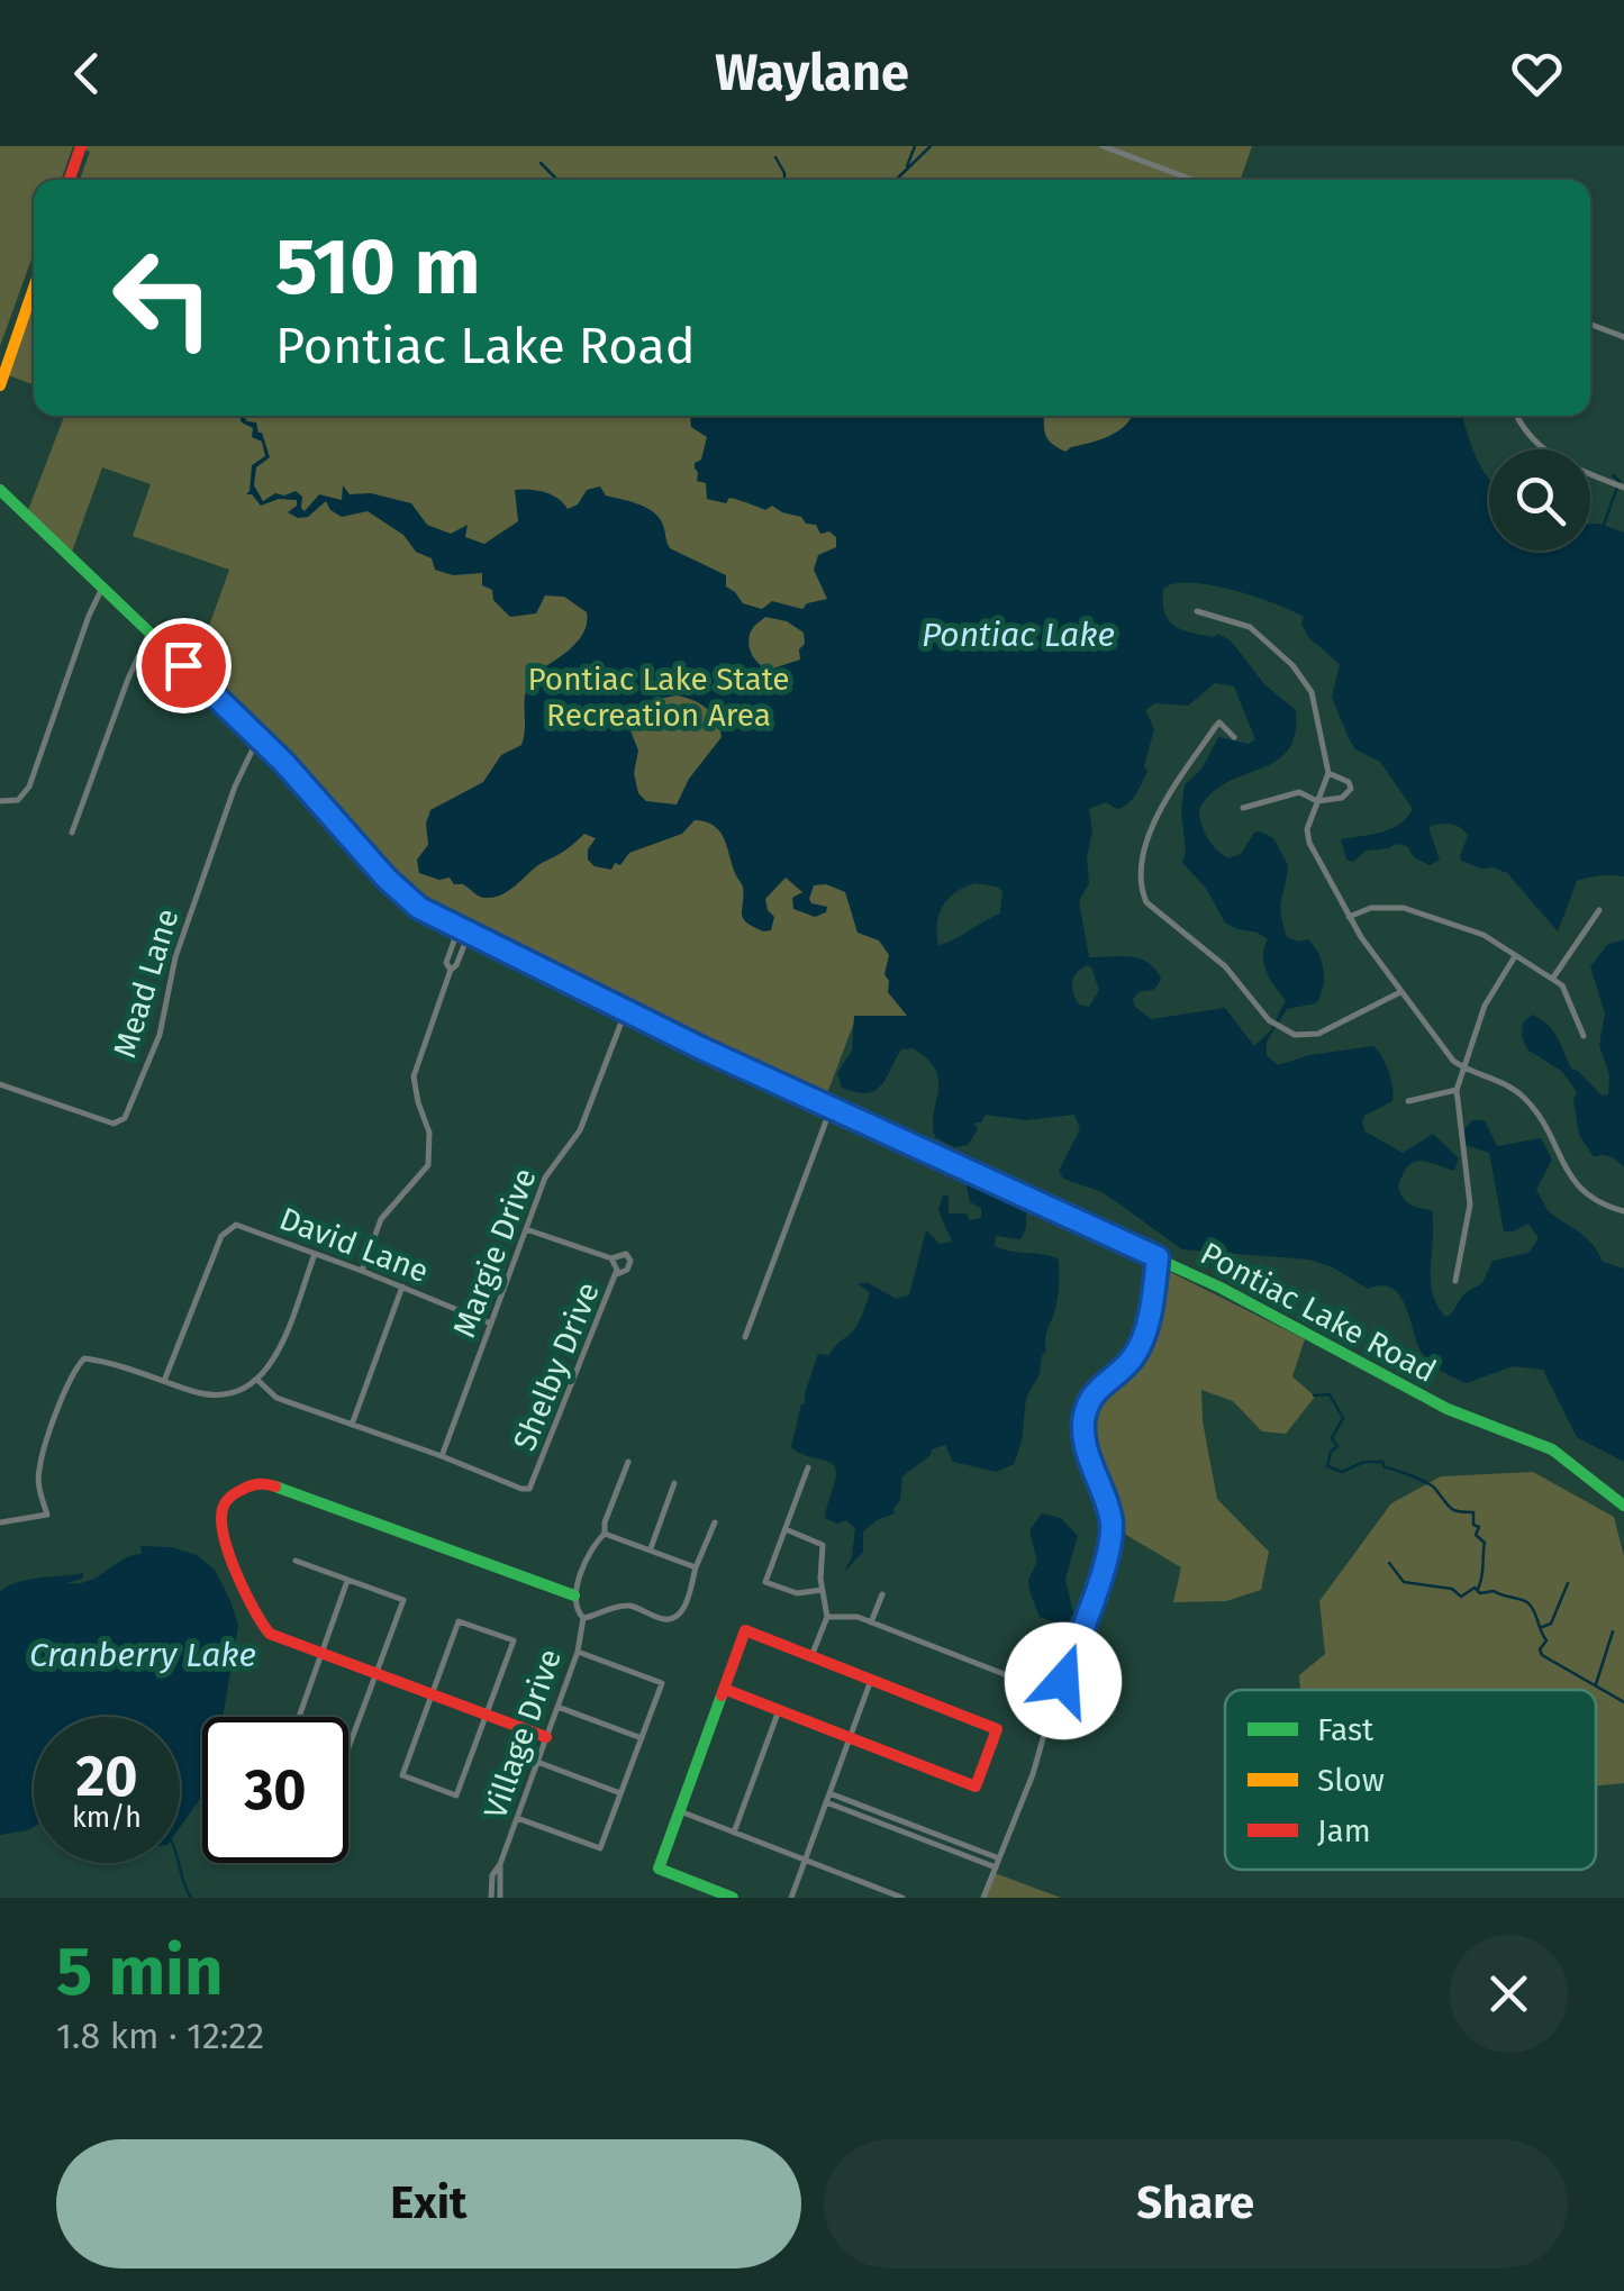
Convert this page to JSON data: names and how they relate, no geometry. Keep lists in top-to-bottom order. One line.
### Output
{"streets":{"street":["Mead Lane","David Lane","Margie Drive","Pontiac Lake Road","Shelby Drive","Village Drive"]},"crossings":[["Mead Lane","Pontiac Lake Road"],["David Lane","Margie Drive"],["Margie Drive","Pontiac Lake Road"],["Margie Drive","Shelby Drive"]],"water":["Pontiac Lake","Cranberry Lake"],"parks":["Pontiac Lake State Recreation Area"],"legend":["Fast","Slow","Jam"],"page":{"header":"Waylane","turn":["510 m","Pontiac Lake Road"],"speed":"20 km/h","limit":"30","heading":["5 min","1.8 km · 12:22"],"buttons":["Exit","Share"]}}
